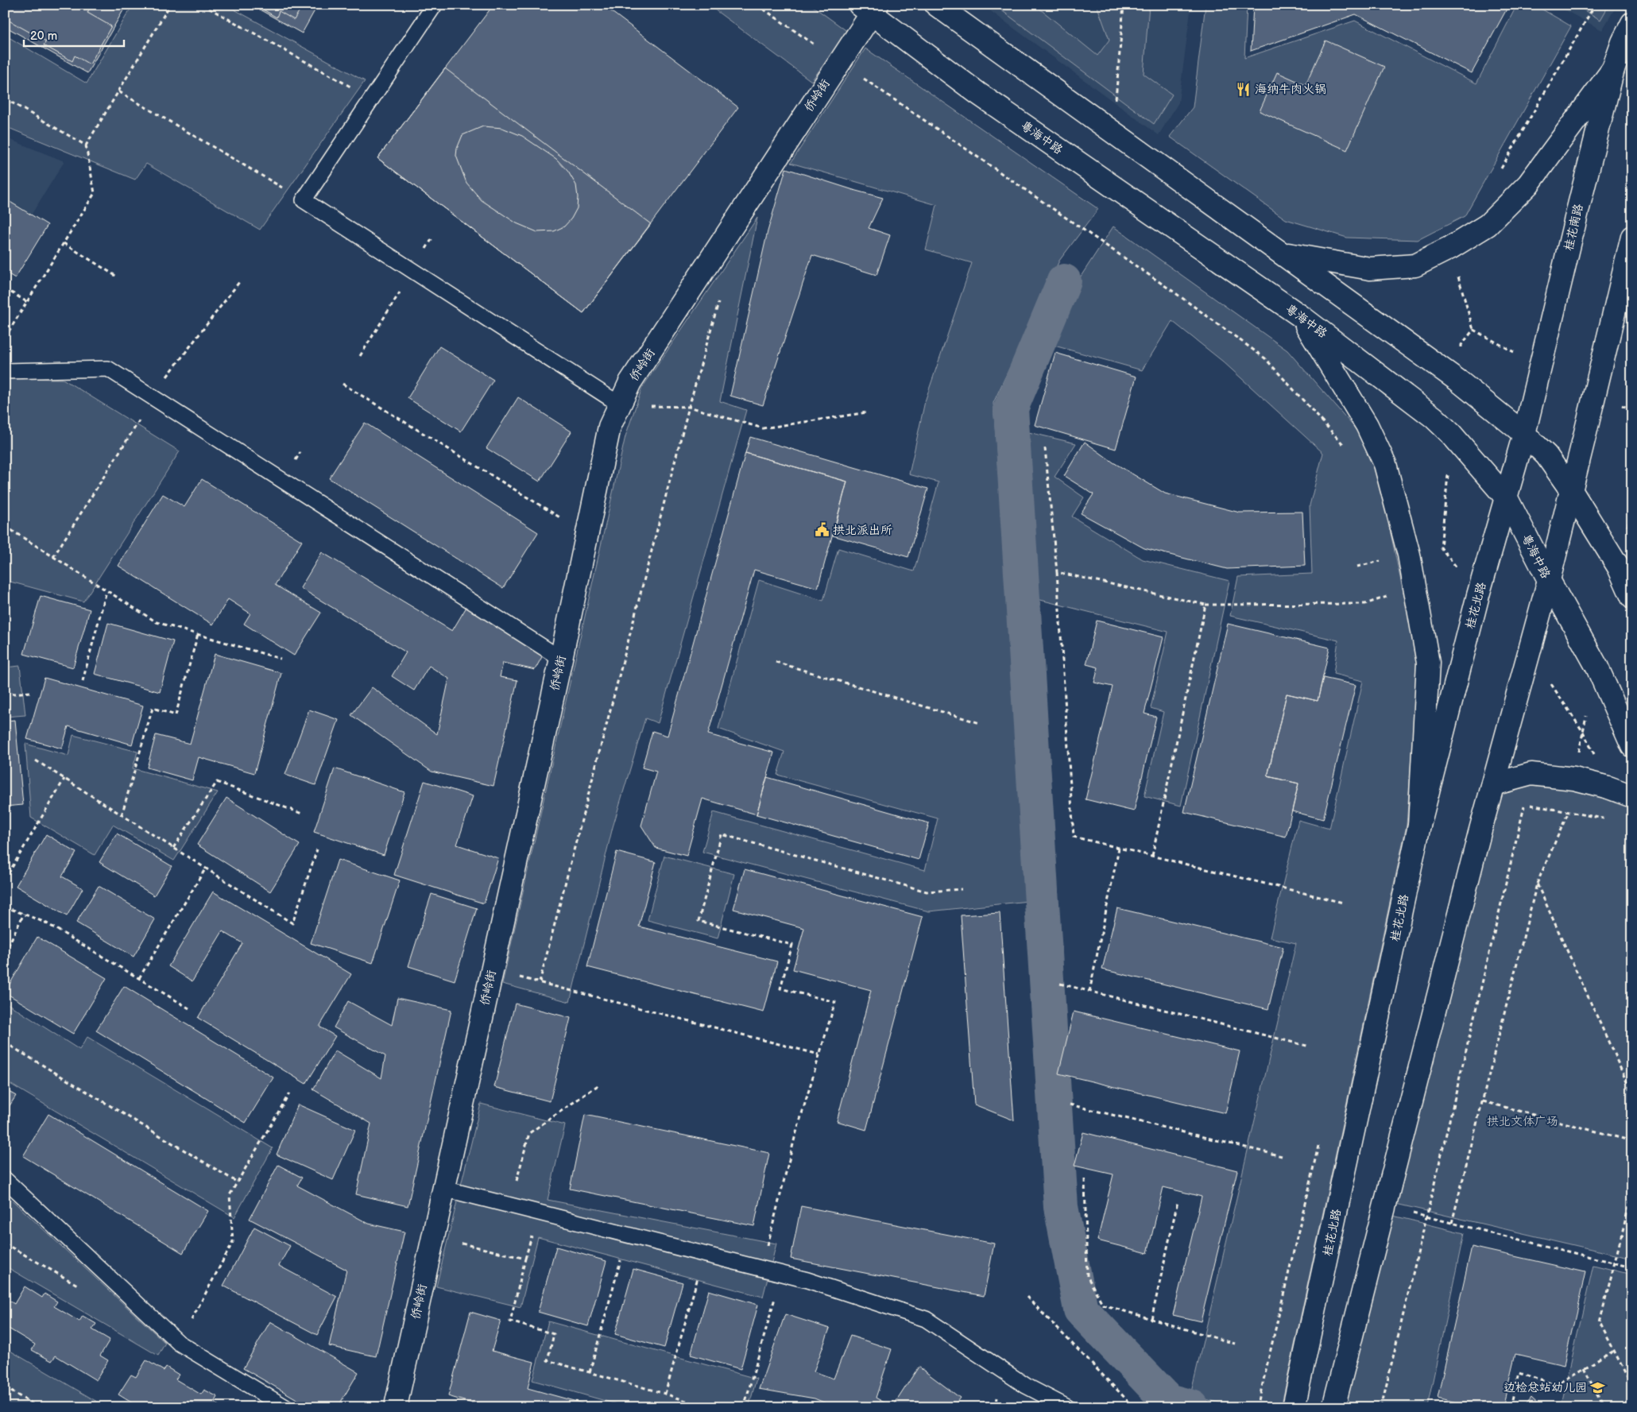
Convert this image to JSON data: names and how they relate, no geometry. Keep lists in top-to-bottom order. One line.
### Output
{"streets":{"main road":["侨岭街","粤海中路","桂花南路","桂花北路"]},"crossings":[["侨岭街","粤海中路"],["粤海中路","桂花北路"],["桂花南路","桂花北路"]],"parks":["拱北文体广场"],"places":{"restaurant":["海纳牛肉火锅"],"public building":["拱北派出所"],"school or university":["边检总站幼儿园"]},"scale_bar":"20 m"}
